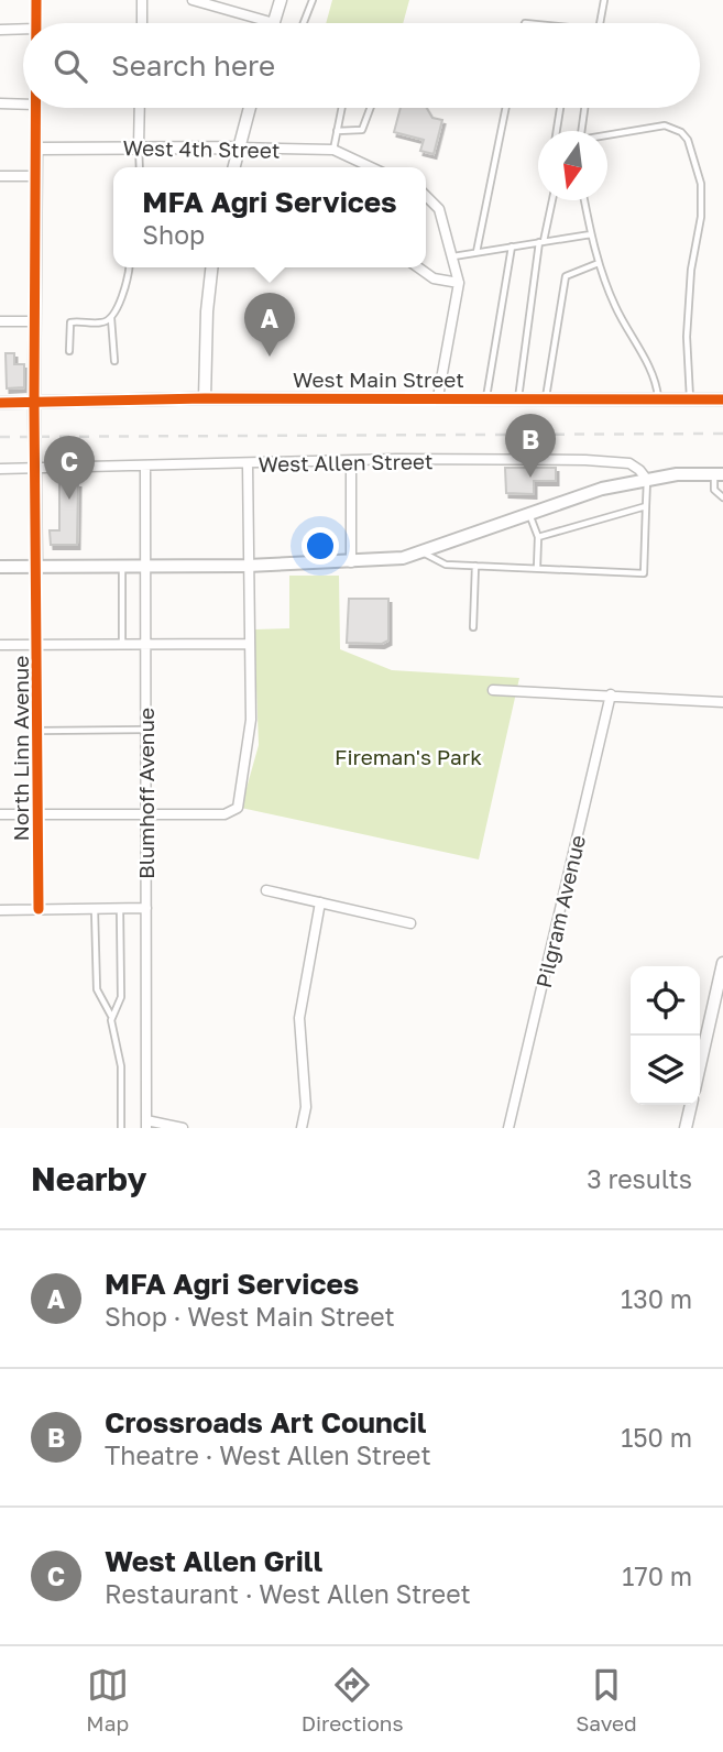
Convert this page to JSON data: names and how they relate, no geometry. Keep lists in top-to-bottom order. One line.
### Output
{"streets":{"street":["West 4th Street","West Main Street","West Allen Street","North Linn Avenue","Blumhoff Avenue","Pilgram Avenue"]},"crossings":[["West 4th Street","North Linn Avenue"],["West Main Street","North Linn Avenue"],["West Allen Street","North Linn Avenue"],["West Allen Street","Blumhoff Avenue"]],"parks":["Fireman's Park"],"north":"bottom","page":{"search":"Search here","popup":["MFA Agri Services","Shop"],"pins":["A","B","C"],"heading":["Nearby","3 results"],"list":[{"mark":"A","name":"MFA Agri Services","note":"Shop · West Main Street","value":"130 m"},{"mark":"B","name":"Crossroads Art Council","note":"Theatre · West Allen Street","value":"150 m"},{"mark":"C","name":"West Allen Grill","note":"Restaurant · West Allen Street","value":"170 m"}],"nav":["Map","Directions","Saved"]}}
